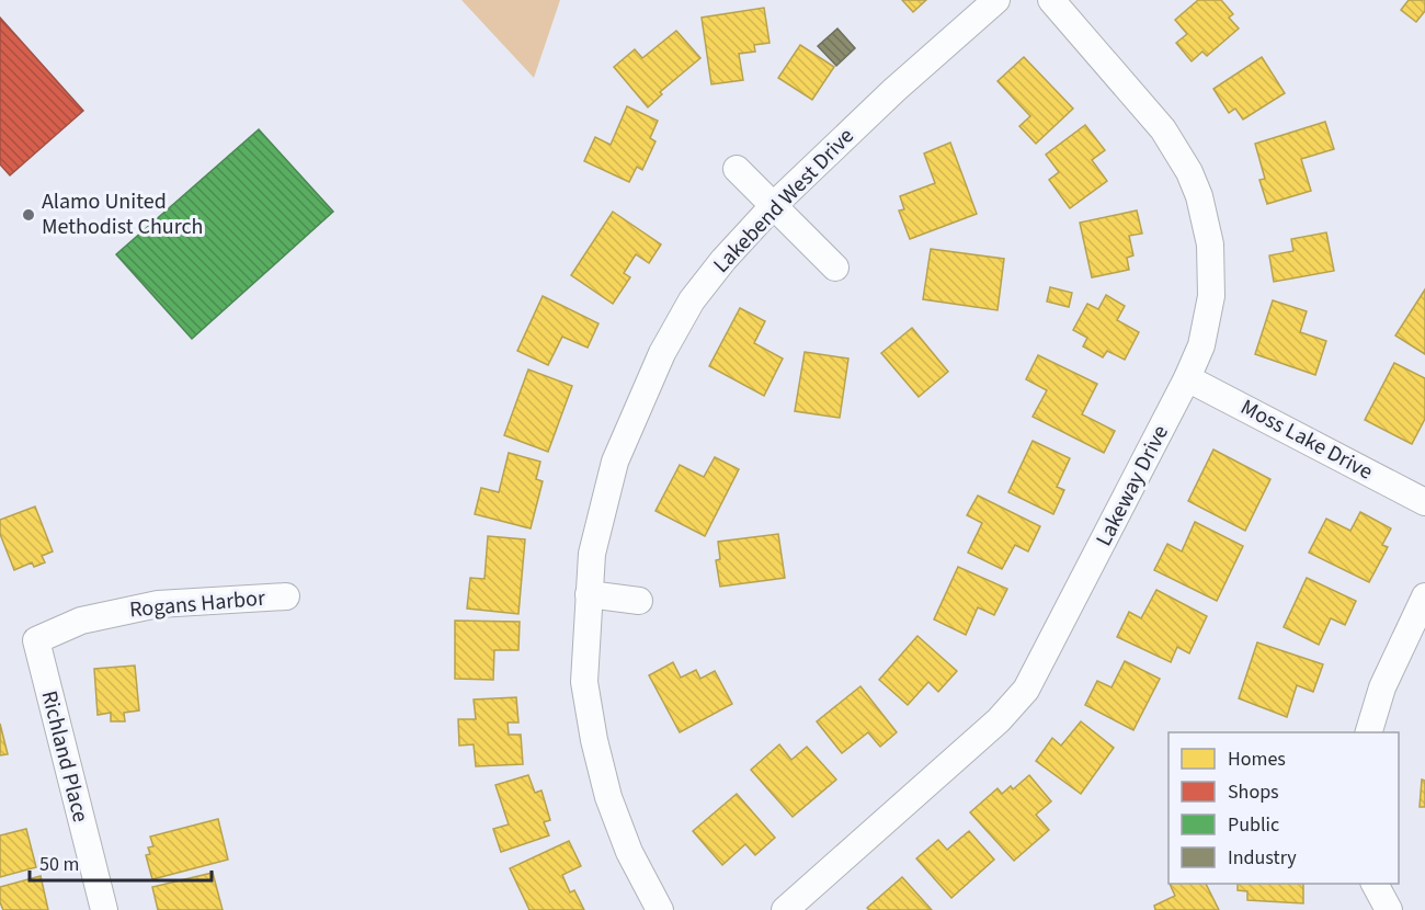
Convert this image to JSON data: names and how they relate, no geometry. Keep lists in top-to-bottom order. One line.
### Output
{"streets":{"street":["Lakebend West Drive","Moss Lake Drive","Lakeway Drive","Rogans Harbor","Richland Place"]},"crossings":[["Moss Lake Drive","Lakeway Drive"],["Rogans Harbor","Richland Place"]],"places":["Alamo United Methodist Church"],"legend":["Homes","Shops","Public","Industry"],"scale_bar":"50 m"}
